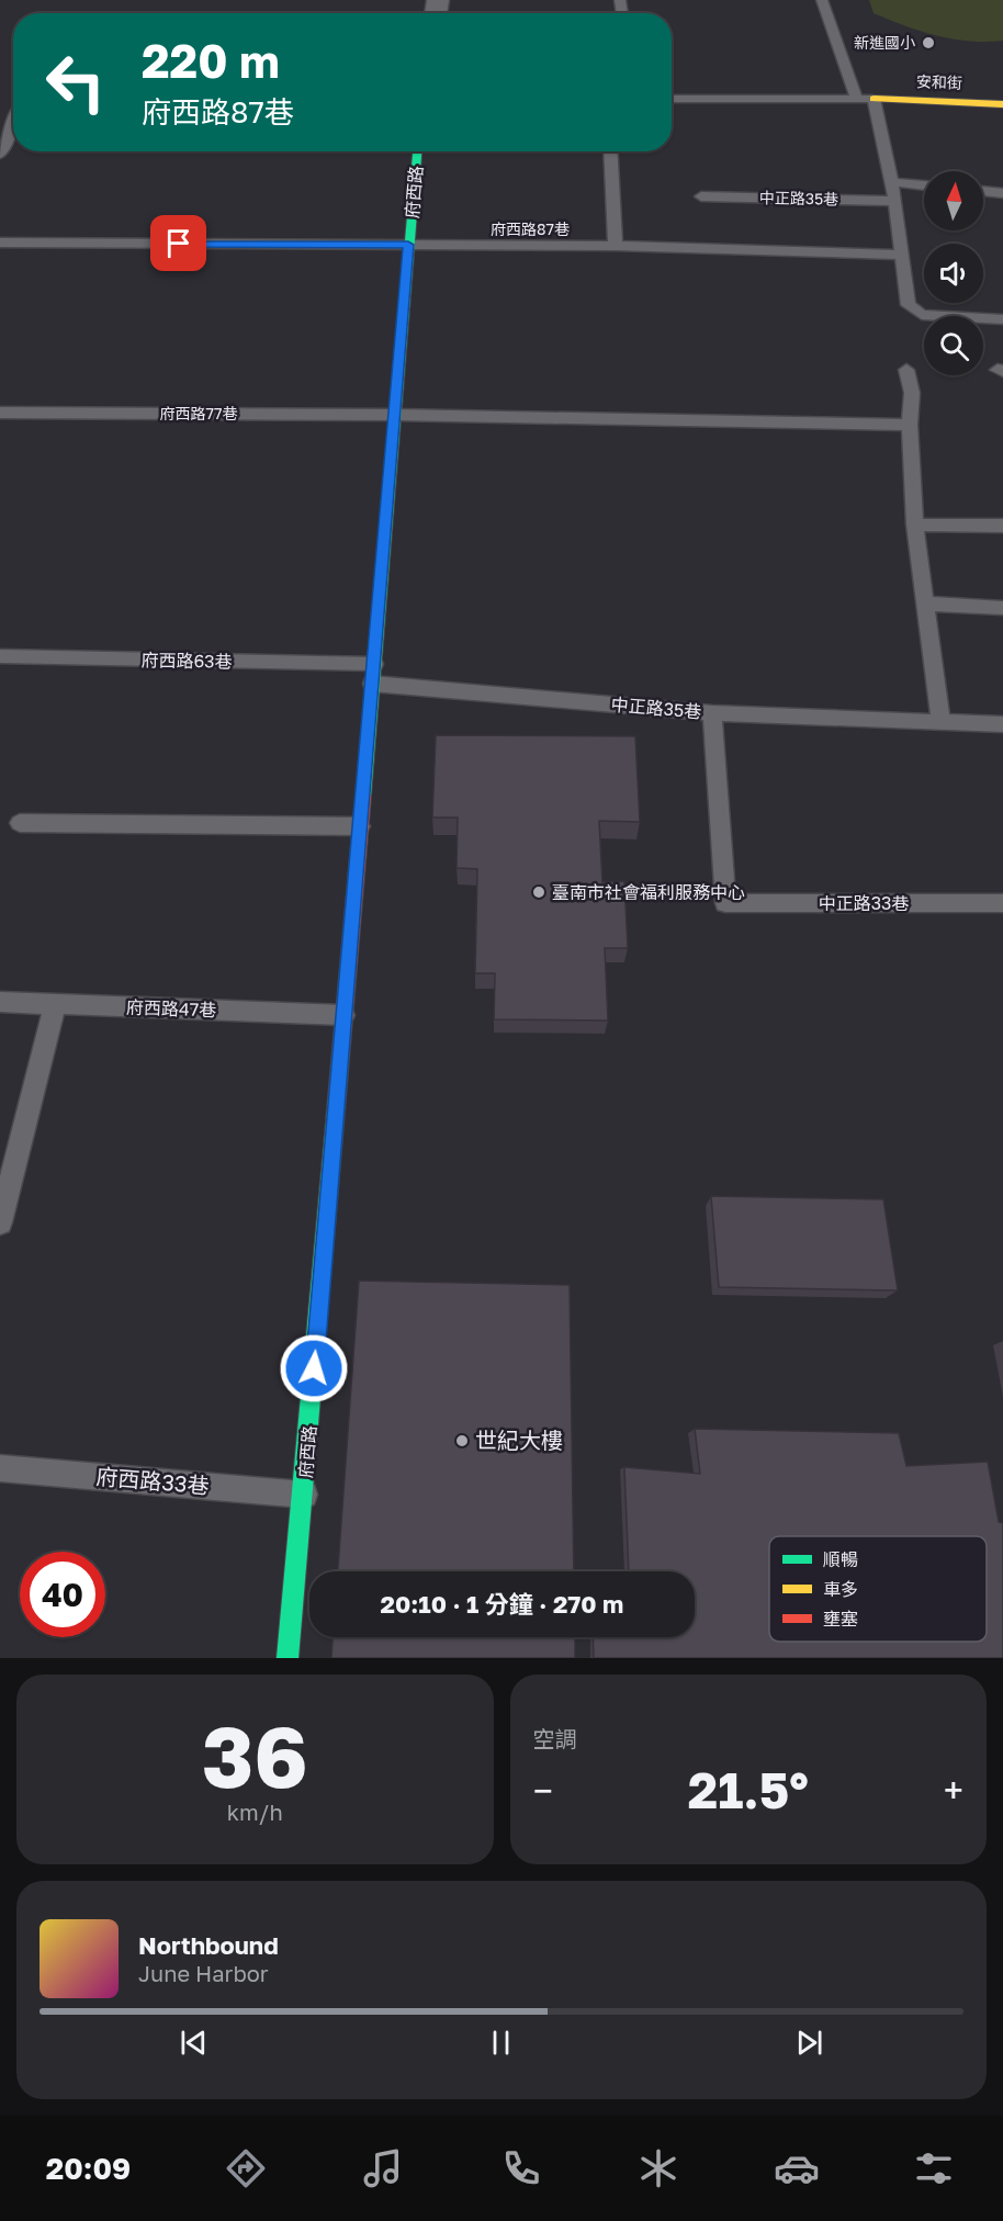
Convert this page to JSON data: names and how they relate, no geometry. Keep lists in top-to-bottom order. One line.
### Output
{"streets":{"street":["安和街","府西路"],"lane":["中正路35巷","府西路87巷","府西路77巷","府西路63巷","中正路33巷","府西路47巷","府西路33巷"]},"crossings":[["府西路","中正路35巷"],["府西路","府西路87巷"],["府西路","府西路77巷"],["府西路","府西路63巷"],["府西路","府西路47巷"],["府西路","府西路33巷"],["中正路35巷","中正路33巷"]],"places":["新進國小","臺南市社會福利服務中心","世紀大樓"],"legend":["順暢","車多","壅塞"],"north":"top","page":{"turn":["220 m","府西路87巷"],"limit":"40","trip":"20:10 · 1 分鐘 · 270 m","tile":[["36","km/h"],"空調"],"heat":["−","21.5°","+"],"song":["Northbound","June Harbor"],"tabs":"20:09"}}
